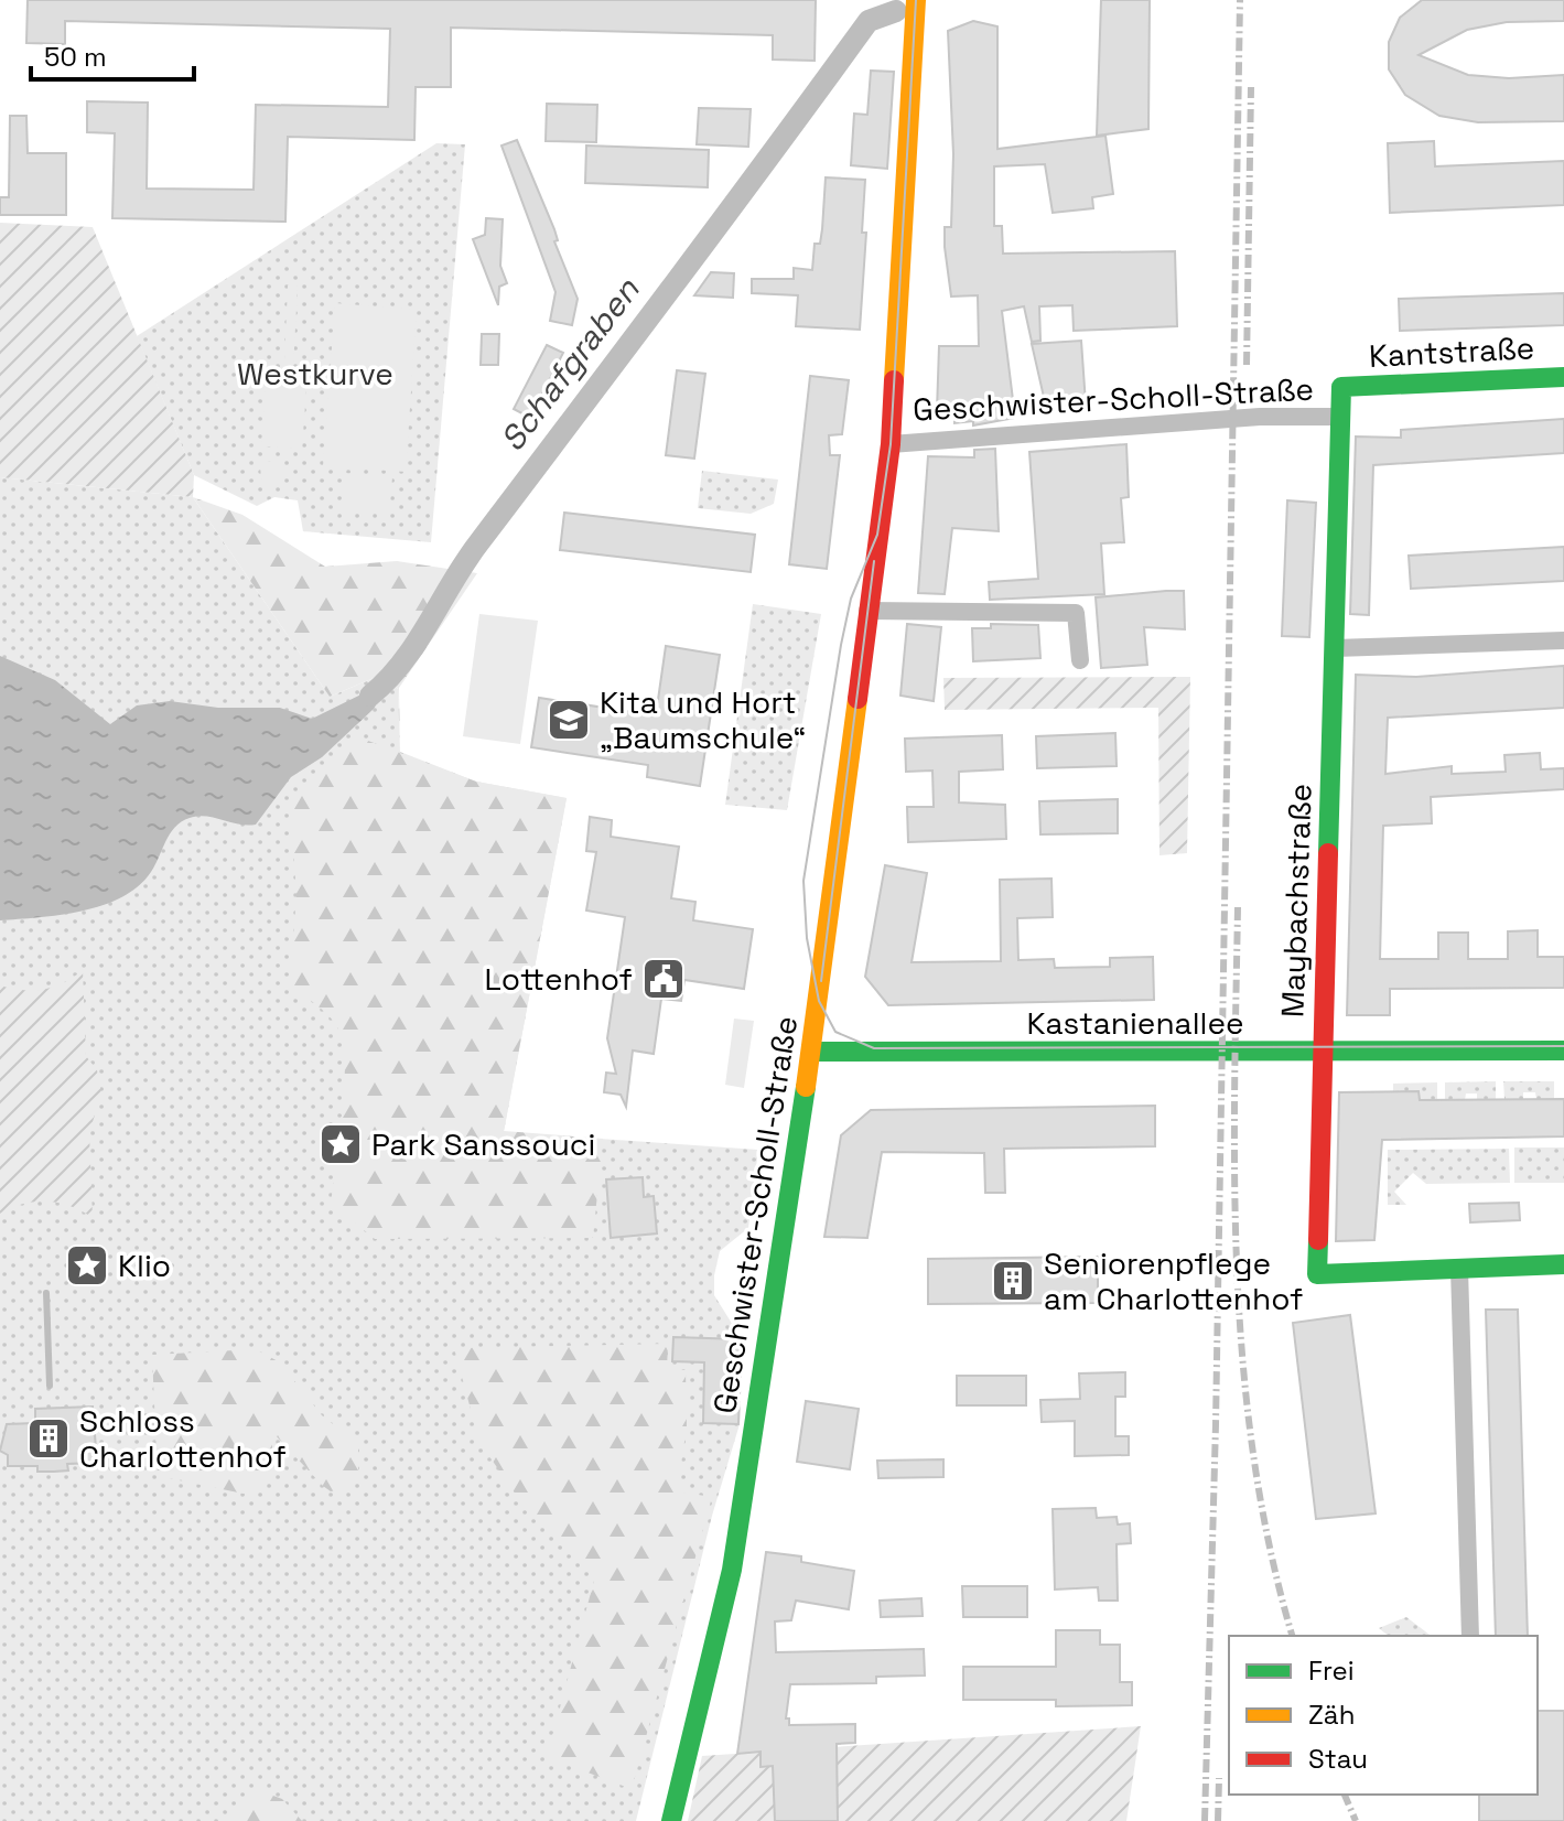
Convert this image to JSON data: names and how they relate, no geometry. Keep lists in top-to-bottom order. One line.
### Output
{"streets":{"street":["Kantstraße","Geschwister-Scholl-Straße","Maybachstraße","Kastanienallee"]},"crossings":[["Kantstraße","Maybachstraße"],["Geschwister-Scholl-Straße","Maybachstraße"],["Geschwister-Scholl-Straße","Kastanienallee"],["Maybachstraße","Kastanienallee"]],"water":["Schafgraben"],"parks":["Westkurve"],"places":{"school or university":["Kita und Hort „Baumschule“"],"public building":["Lottenhof"],"place":["Park Sanssouci","Klio"],"building":["Seniorenpflege am Charlottenhof","Schloss Charlottenhof"]},"legend":["Frei","Zäh","Stau"],"scale_bar":"50 m"}
